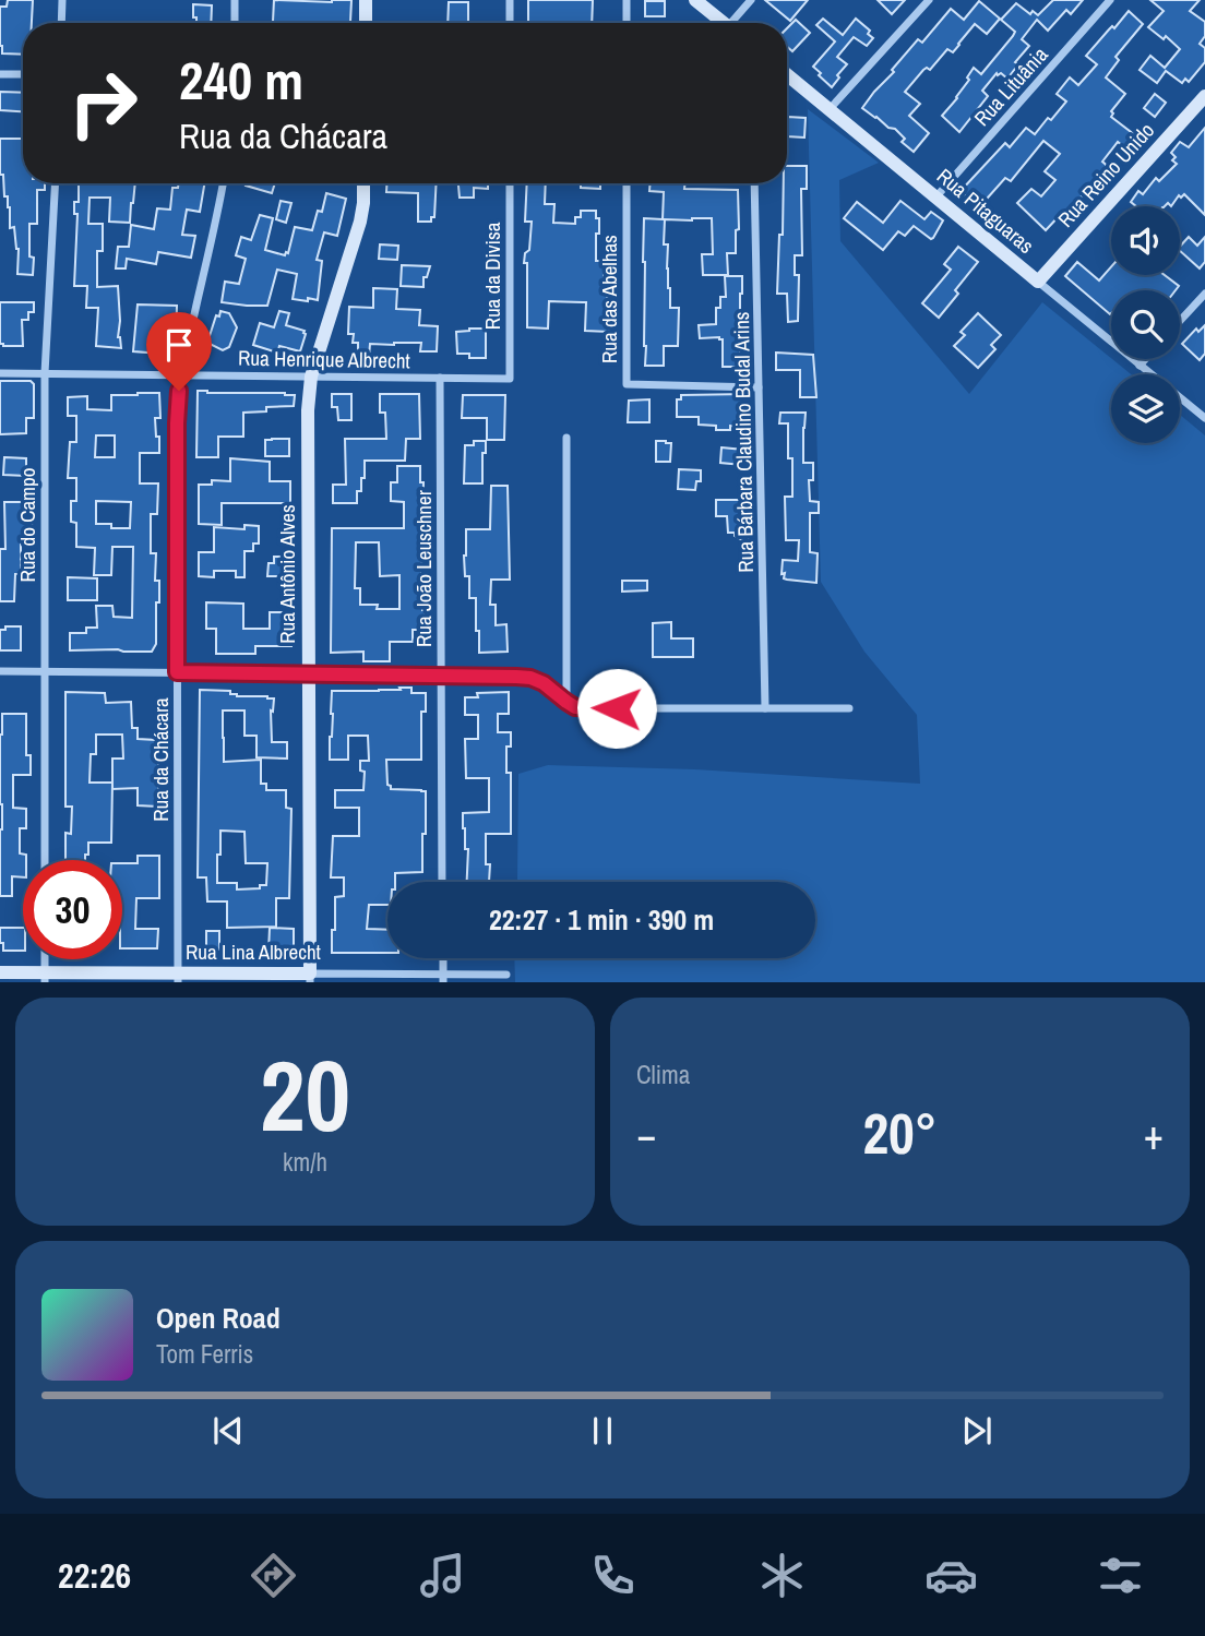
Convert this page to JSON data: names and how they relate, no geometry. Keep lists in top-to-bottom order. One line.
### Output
{"streets":{"street":["Rua Lituânia","Rua Reino Unido","Rua Pitaguaras","Rua da Divisa","Rua das Abelhas","Rua Henrique Albrecht","Rua Bárbara Claudino Budal Arins","Rua do Campo","Rua João Leuschner","Rua Antônio Alves","Rua da Chácara","Rua Lina Albrecht"]},"crossings":[["Rua Lituânia","Rua Pitaguaras"],["Rua Reino Unido","Rua Pitaguaras"],["Rua da Divisa","Rua Henrique Albrecht"],["Rua das Abelhas","Rua Bárbara Claudino Budal Arins"],["Rua Henrique Albrecht","Rua do Campo"],["Rua Henrique Albrecht","Rua João Leuschner"],["Rua Henrique Albrecht","Rua Antônio Alves"],["Rua Henrique Albrecht","Rua da Chácara"],["Rua Antônio Alves","Rua Lina Albrecht"],["Rua da Chácara","Rua Lina Albrecht"]],"page":{"turn":["240 m","Rua da Chácara"],"limit":"30","trip":"22:27 · 1 min · 390 m","tile":[["20","km/h"],"Clima"],"heat":["−","20°","+"],"song":["Open Road","Tom Ferris"],"tabs":"22:26"}}
